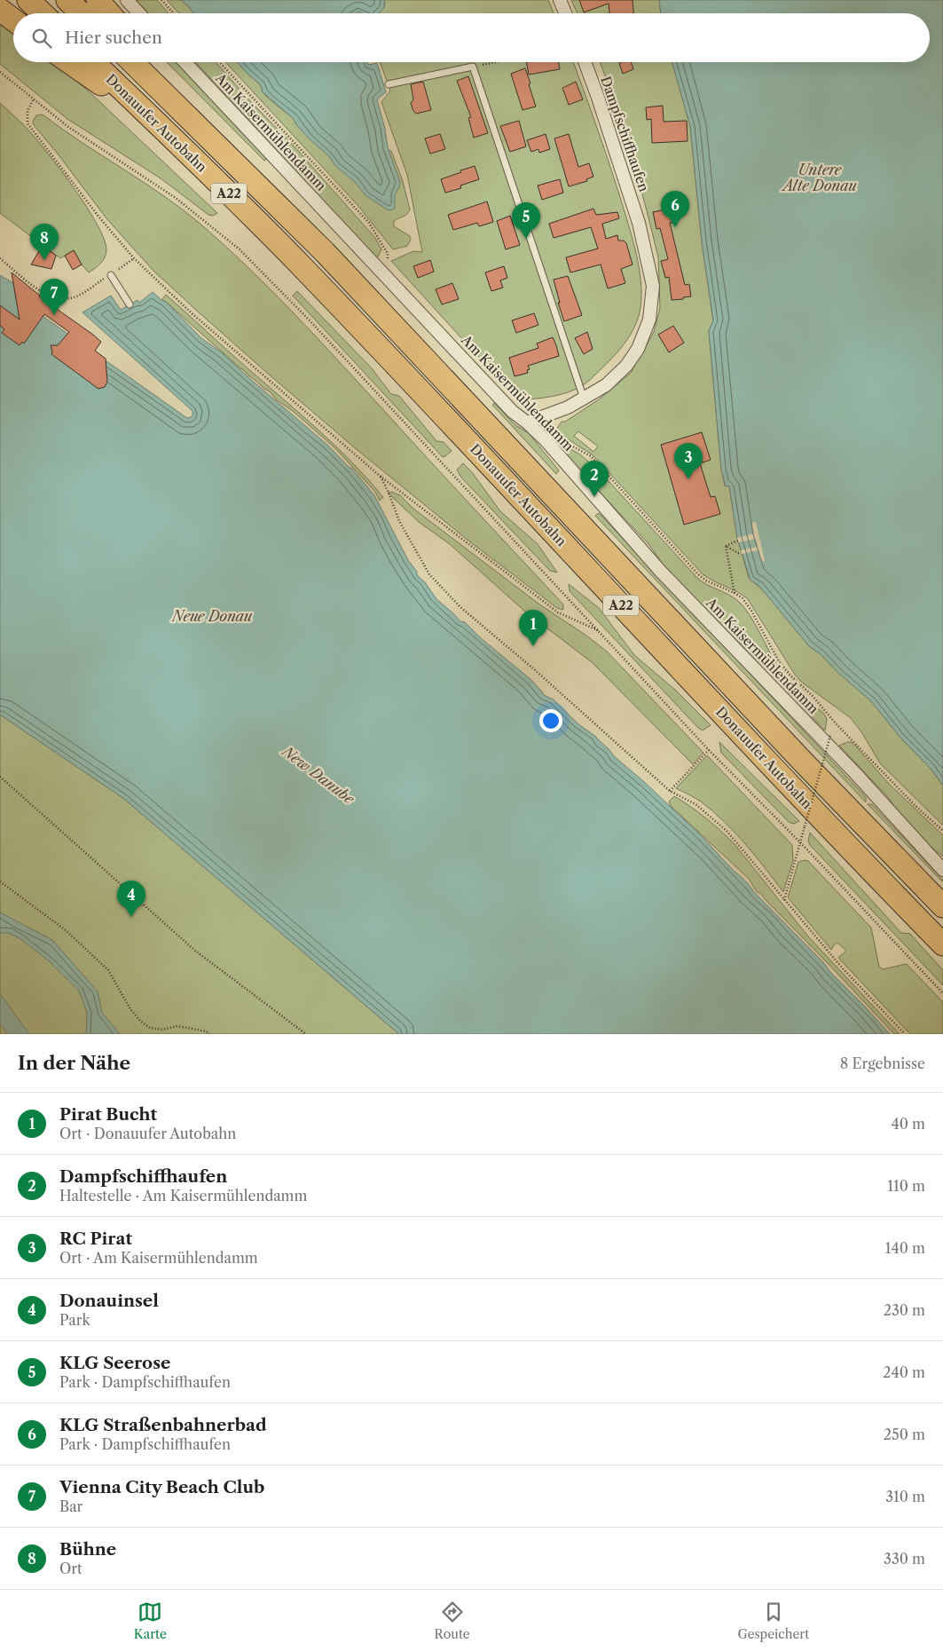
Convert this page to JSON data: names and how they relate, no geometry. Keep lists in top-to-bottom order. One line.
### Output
{"streets":{"highway":["Donauufer Autobahn","A22"],"street":["Am Kaisermühlendamm","Dampfschiffhaufen"]},"crossings":[["Am Kaisermühlendamm","Dampfschiffhaufen"]],"water":["Untere Alte Donau","Neue Donau","New Danube"],"page":{"search":"Hier suchen","pins":["6","5","8","7","3","2","1","4"],"heading":["In der Nähe","8 Ergebnisse"],"list":[{"mark":"1","name":"Pirat Bucht","note":"Ort · Donauufer Autobahn","value":"40 m"},{"mark":"2","name":"Dampfschiffhaufen","note":"Haltestelle · Am Kaisermühlendamm","value":"110 m"},{"mark":"3","name":"RC Pirat","note":"Ort · Am Kaisermühlendamm","value":"140 m"},{"mark":"4","name":"Donauinsel","note":"Park","value":"230 m"},{"mark":"5","name":"KLG Seerose","note":"Park · Dampfschiffhaufen","value":"240 m"},{"mark":"6","name":"KLG Straßenbahnerbad","note":"Park · Dampfschiffhaufen","value":"250 m"},{"mark":"7","name":"Vienna City Beach Club","note":"Bar","value":"310 m"},{"mark":"8","name":"Bühne","note":"Ort","value":"330 m"}],"nav":["Karte","Route","Gespeichert"]}}
